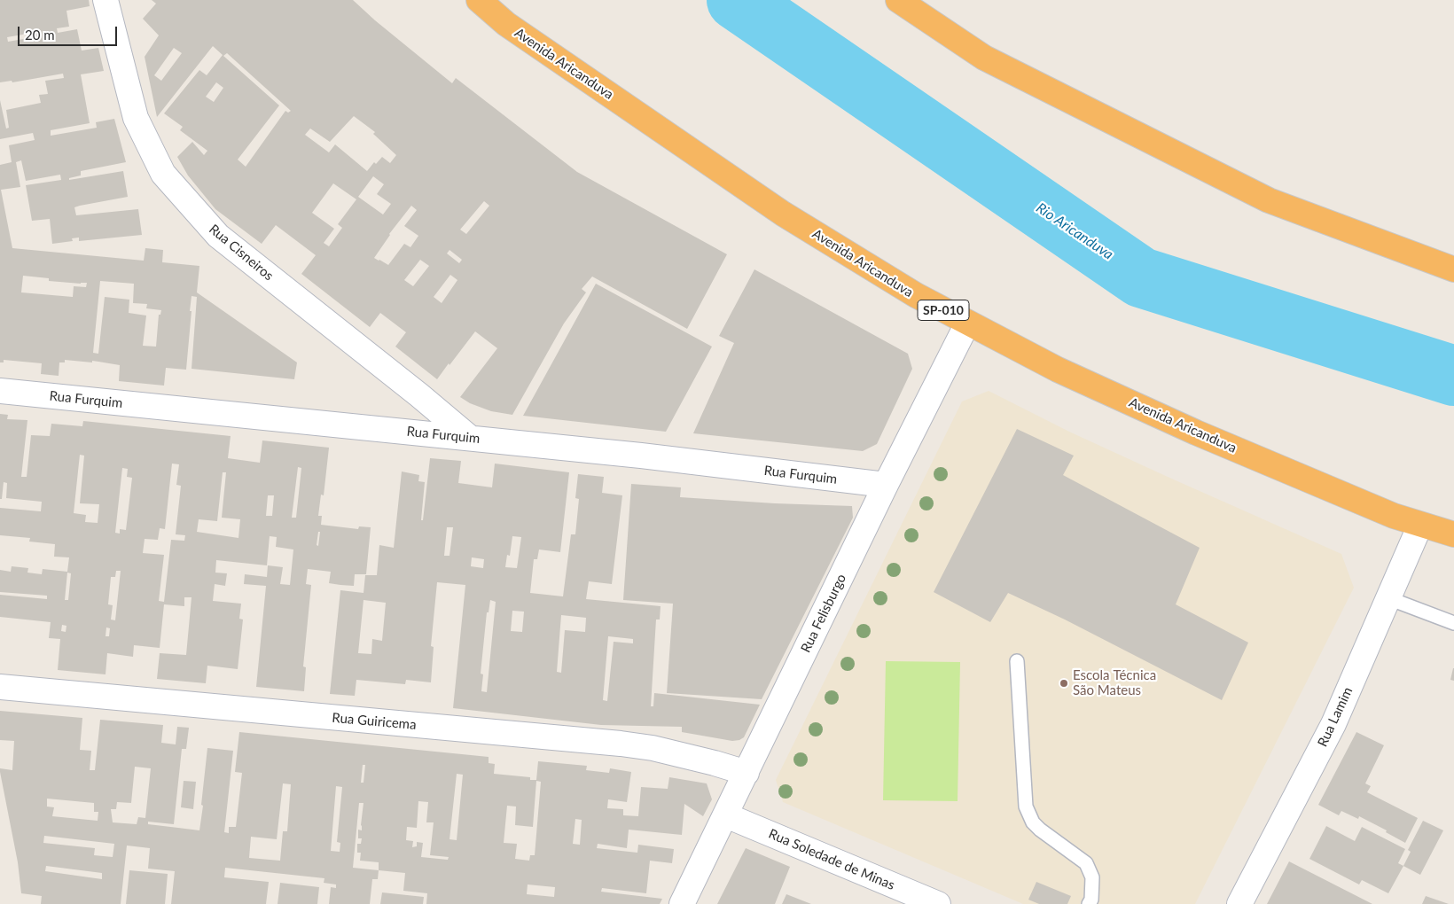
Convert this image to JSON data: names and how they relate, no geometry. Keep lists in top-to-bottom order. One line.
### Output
{"streets":{"highway":["Avenida Aricanduva","SP-010"],"street":["Rua Cisneiros","Rua Furquim","Rua Felisburgo","Rua Lamim","Rua Guiricema","Rua Soledade de Minas"]},"crossings":[["Avenida Aricanduva","Rua Felisburgo"],["Avenida Aricanduva","Rua Lamim"],["Rua Cisneiros","Rua Furquim"],["Rua Furquim","Rua Felisburgo"],["Rua Felisburgo","Rua Guiricema"],["Rua Felisburgo","Rua Soledade de Minas"]],"water":["Rio Aricanduva"],"places":["Escola Técnica São Mateus"],"scale_bar":"20 m"}
